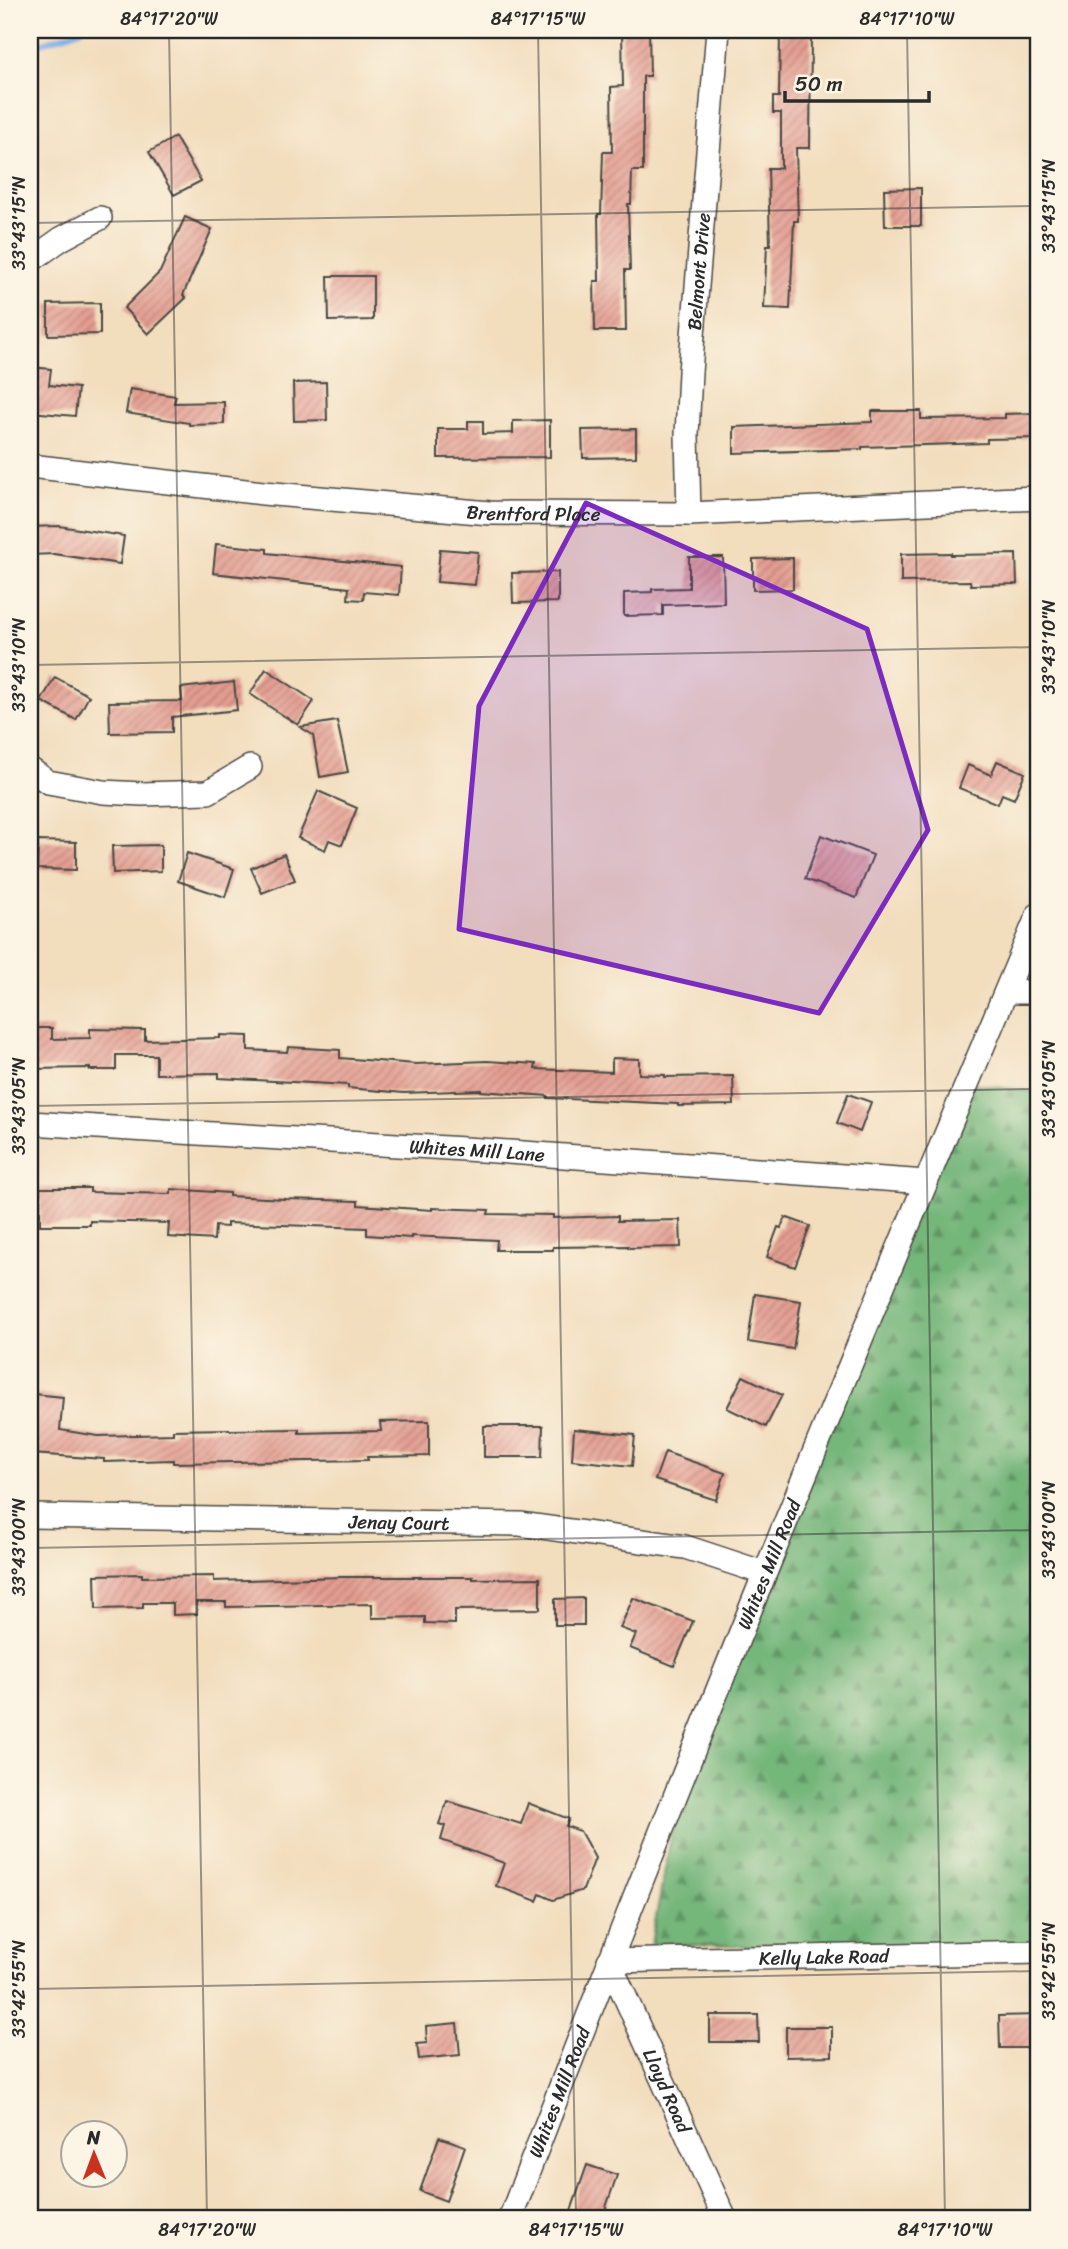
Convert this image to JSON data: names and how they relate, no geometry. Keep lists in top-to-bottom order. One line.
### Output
{"streets":{"street":["Belmont Drive","Brentford Place","Whites Mill Lane","Jenay Court","Whites Mill Road","Kelly Lake Road","Lloyd Road"]},"crossings":[["Belmont Drive","Brentford Place"],["Whites Mill Lane","Whites Mill Road"],["Jenay Court","Whites Mill Road"],["Whites Mill Road","Kelly Lake Road"],["Whites Mill Road","Lloyd Road"],["Kelly Lake Road","Lloyd Road"]],"scale_bar":"50 m","north":"top","coordinates":["84°17'20\"W","84°17'15\"W","84°17'10\"W","33°43'15\"N","33°43'10\"N","33°43'05\"N","33°43'00\"N","33°42'55\"N"]}
